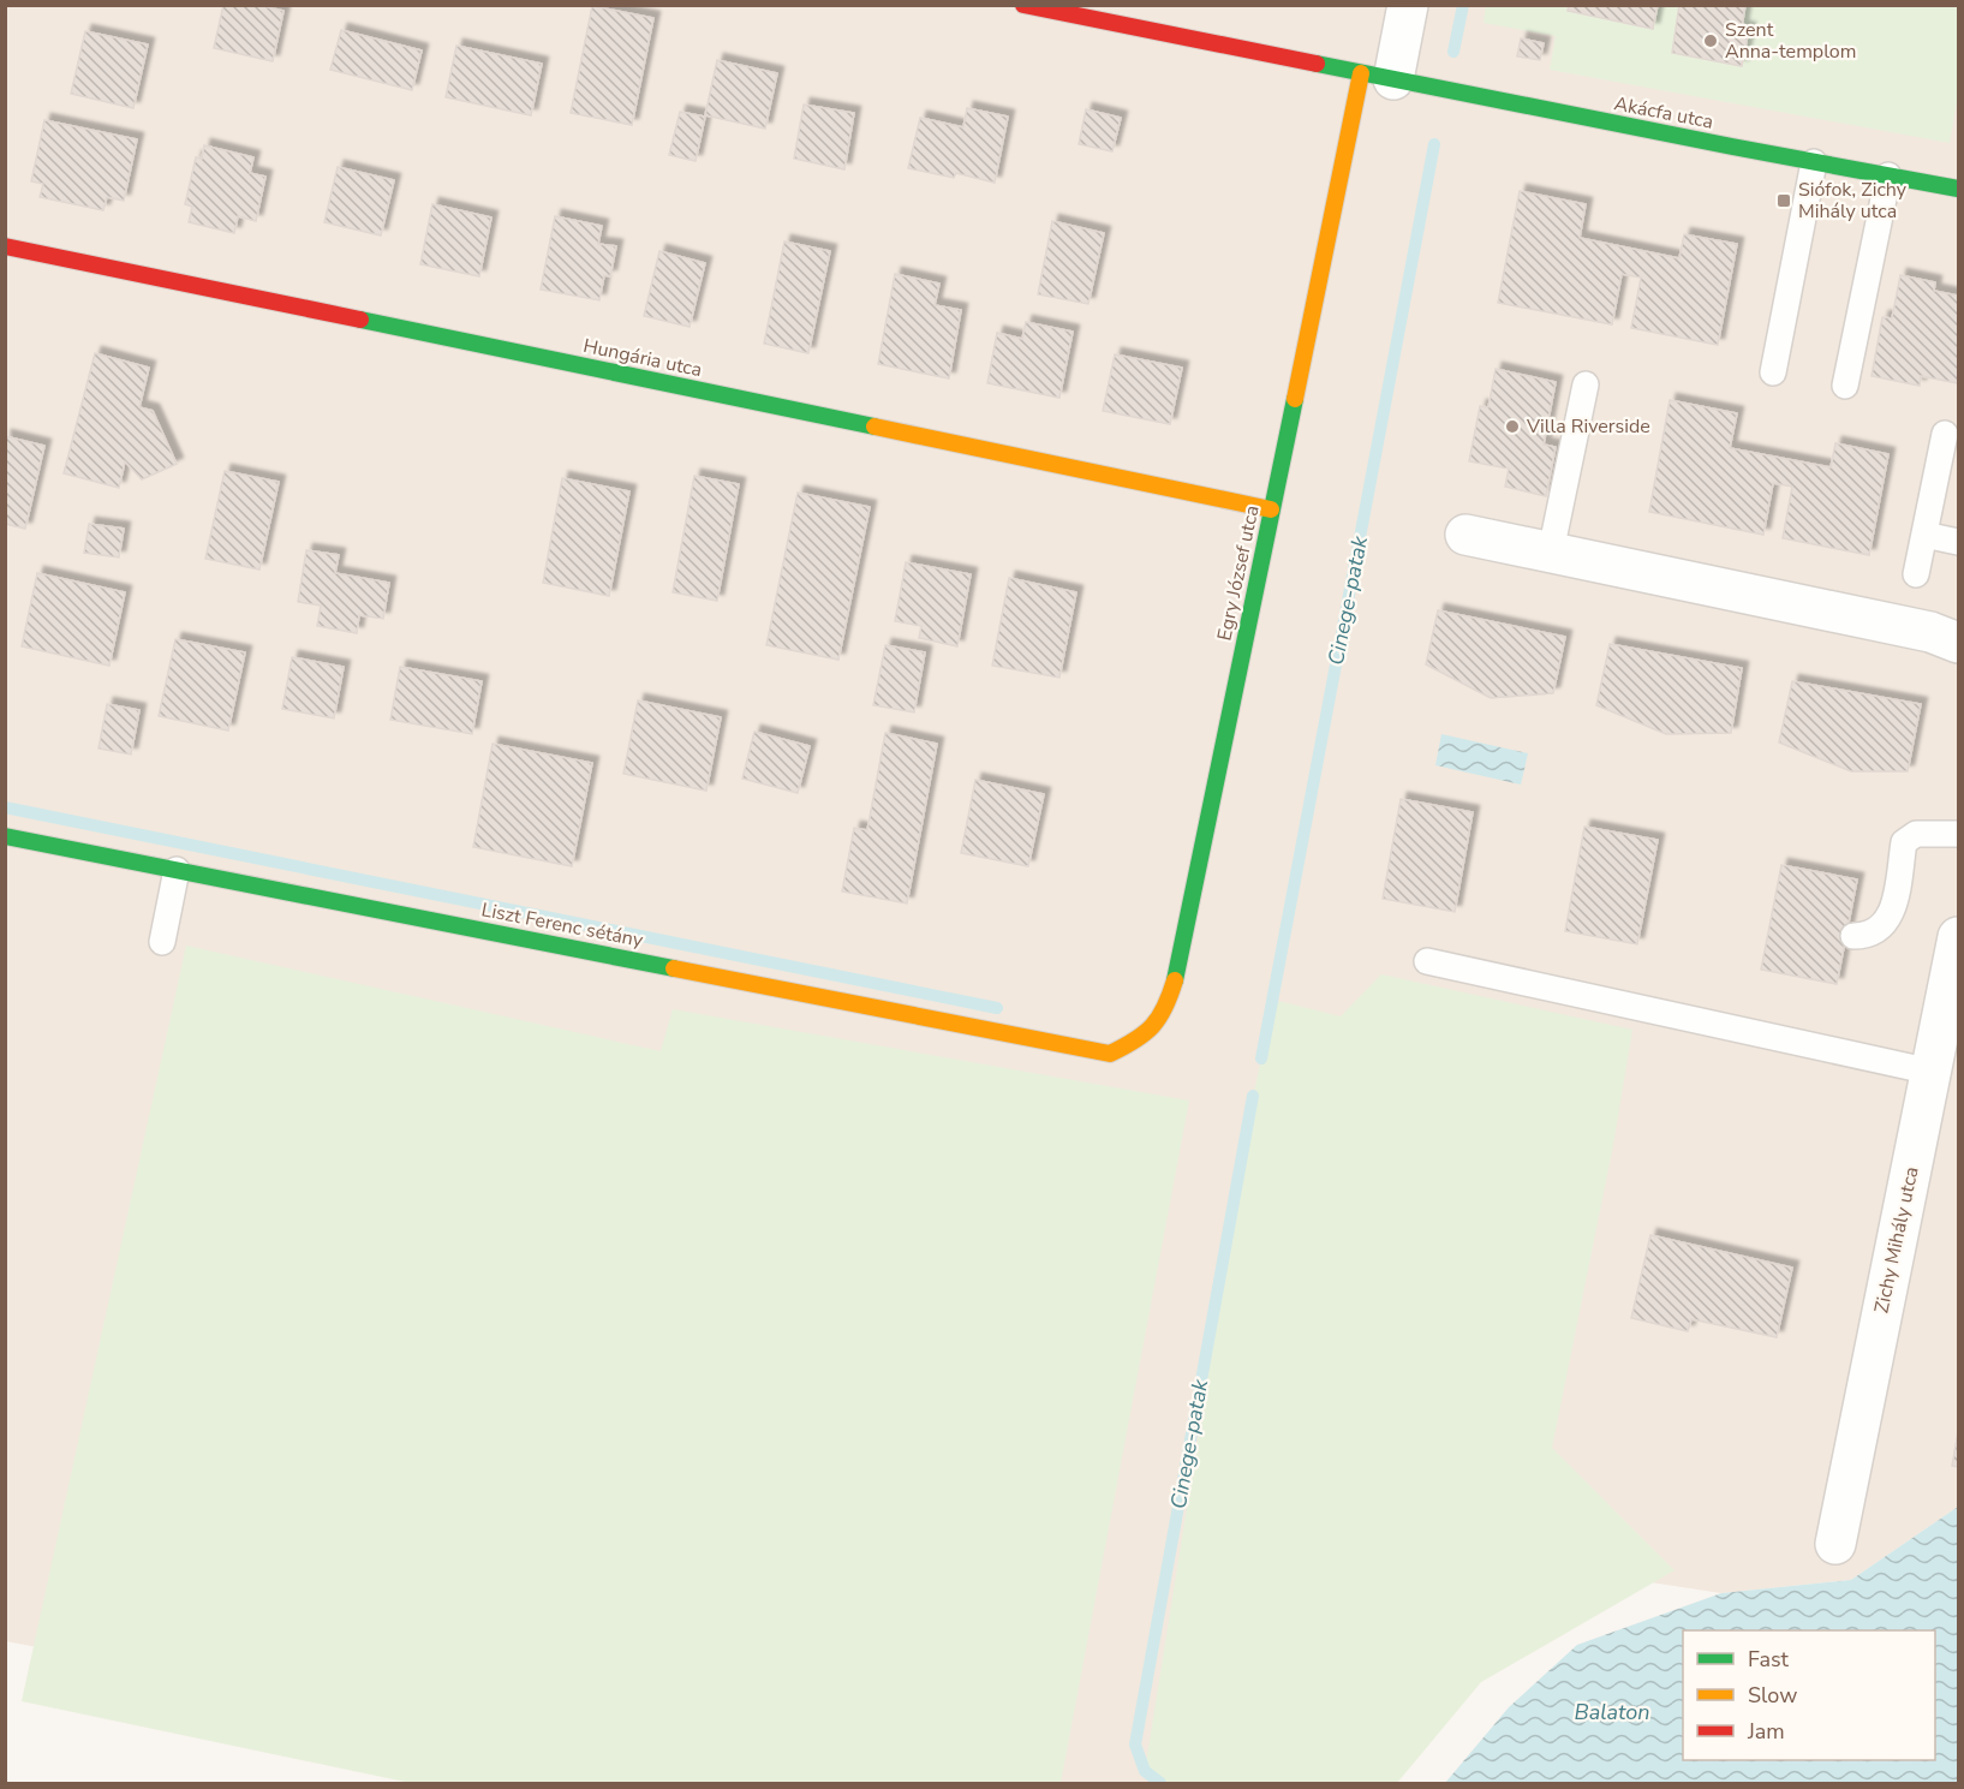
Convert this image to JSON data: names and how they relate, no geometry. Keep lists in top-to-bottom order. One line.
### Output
{"streets":{"street":["Akácfa utca","Hungária utca","Egry József utca","Liszt Ferenc sétány","Zichy Mihály utca"]},"crossings":[["Akácfa utca","Egry József utca"],["Hungária utca","Egry József utca"],["Egry József utca","Liszt Ferenc sétány"]],"water":["Cinege-patak","Balaton"],"places":{"other":["Szent Anna-templom","Villa Riverside"],"transit":["Siófok, Zichy Mihály utca"]},"legend":["Fast","Slow","Jam"]}
